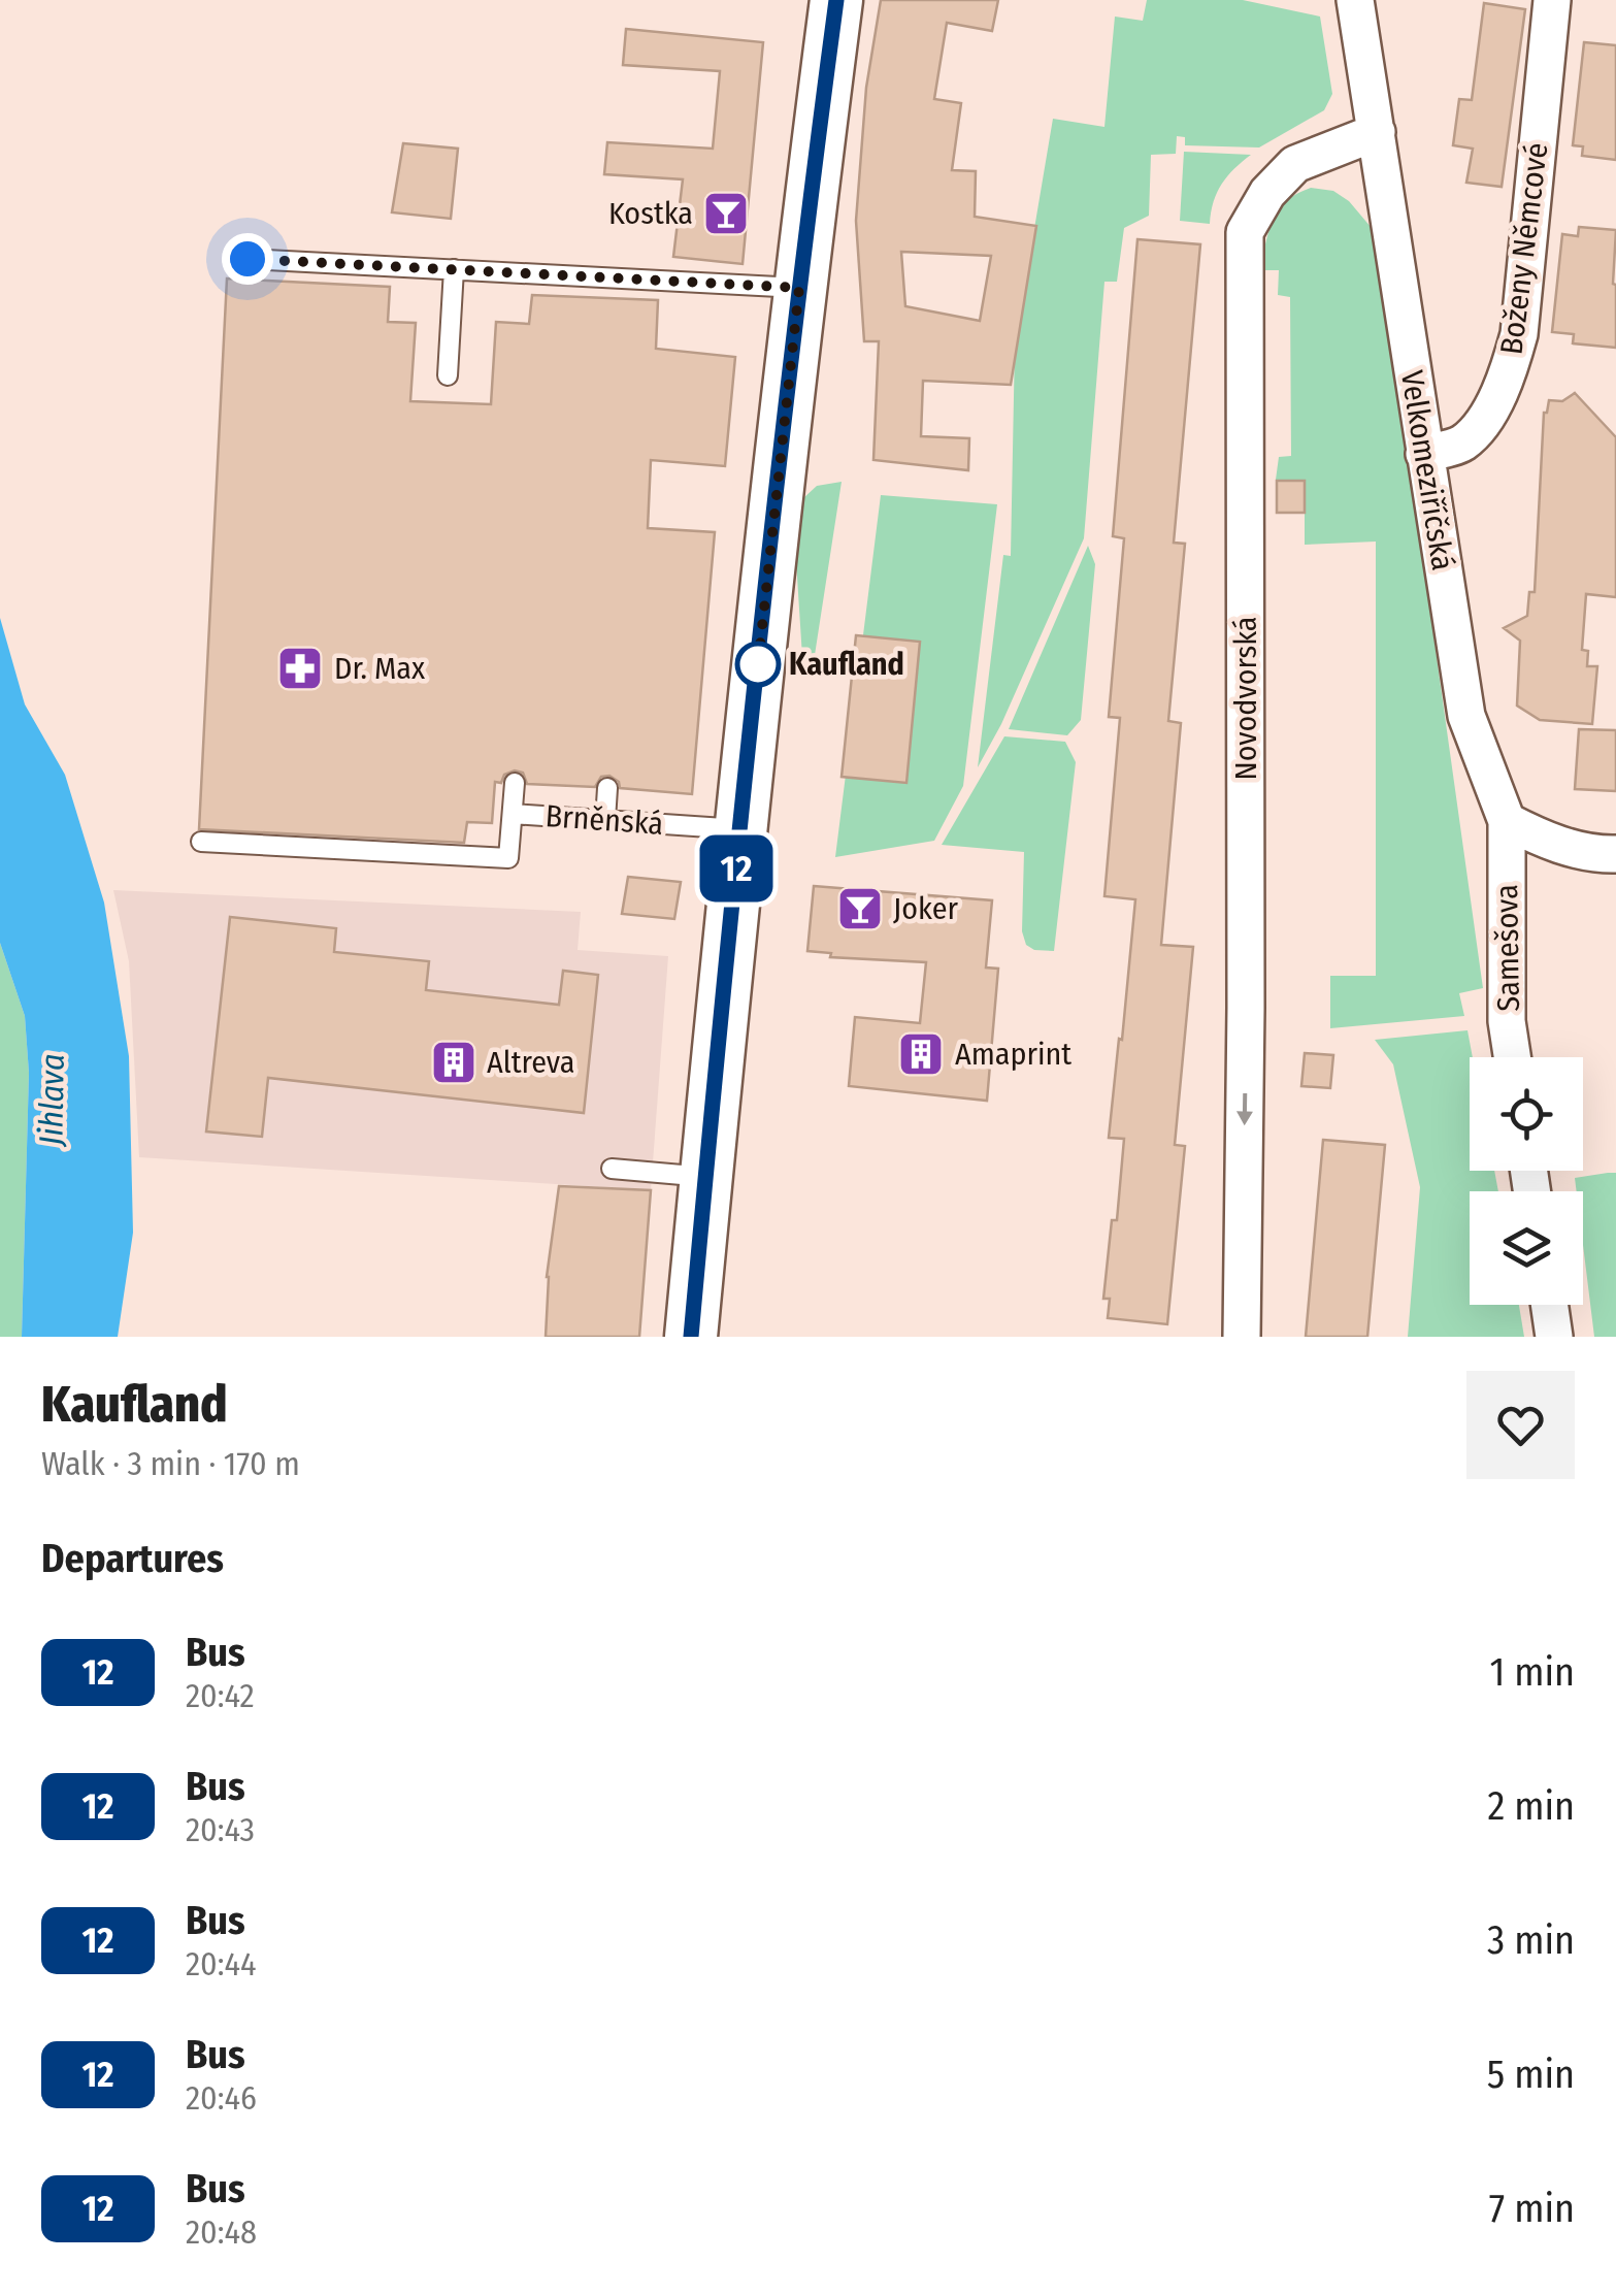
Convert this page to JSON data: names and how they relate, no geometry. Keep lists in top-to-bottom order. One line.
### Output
{"streets":{"street":["Boženy Němcové","Velkomeziříčská","Novodvorská","Samešova"],"lane":["Brněnská"]},"crossings":[["Boženy Němcové","Velkomeziříčská"],["Velkomeziříčská","Novodvorská"],["Velkomeziříčská","Samešova"]],"one_way":["Novodvorská"],"water":["Jihlava"],"places":{"bar":["Kostka","Joker"],"other":["Kaufland"],"pharmacy":["Dr. Max"],"building":["Amaprint","Altreva"]},"lines":["bus line 12"],"page":{"on_map":"12","heading":[["Kaufland","Walk · 3 min · 170 m"],"Departures"],"list":[{"mark":"12","name":"Bus","note":"20:42","value":"1 min"},{"mark":"12","name":"Bus","note":"20:43","value":"2 min"},{"mark":"12","name":"Bus","note":"20:44","value":"3 min"},{"mark":"12","name":"Bus","note":"20:46","value":"5 min"},{"mark":"12","name":"Bus","note":"20:48","value":"7 min"}]}}
